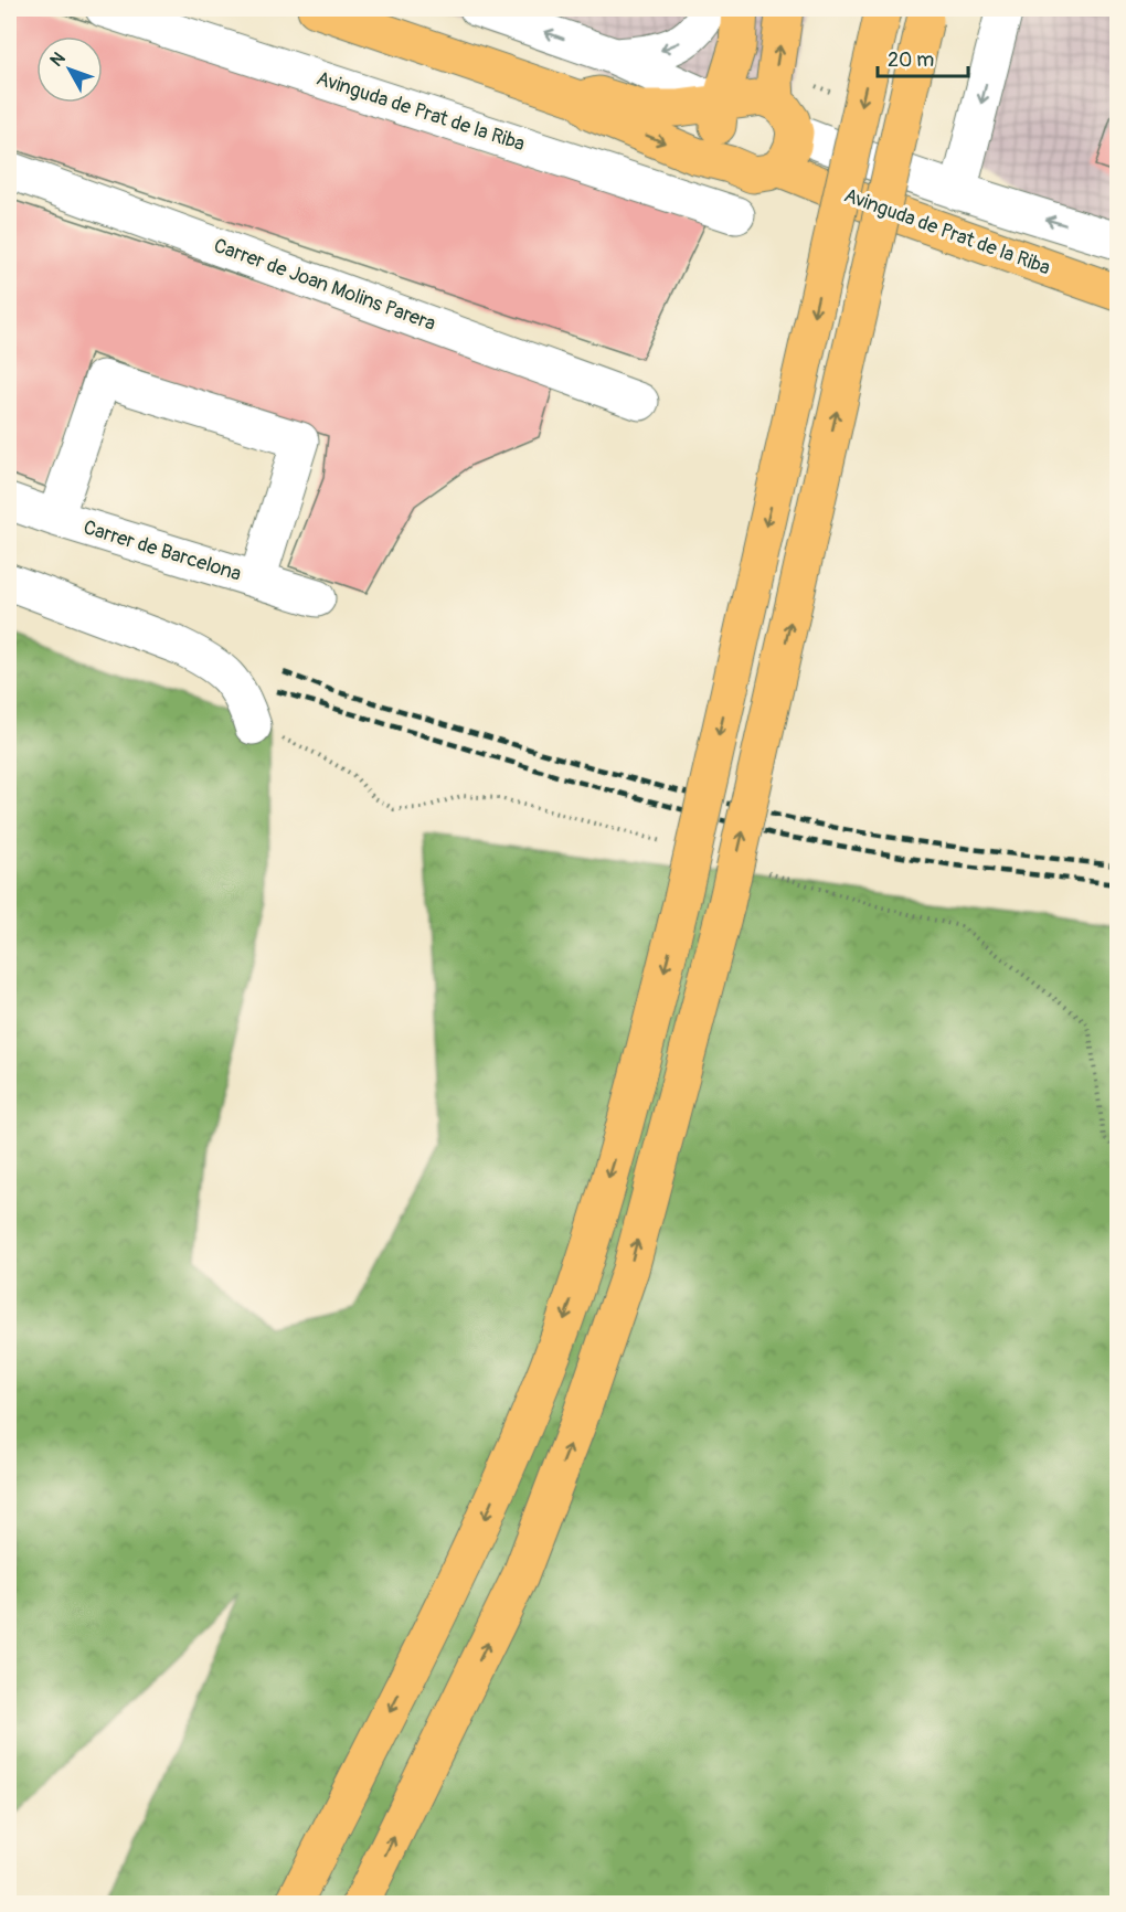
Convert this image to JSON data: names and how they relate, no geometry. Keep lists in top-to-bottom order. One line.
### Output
{"streets":{"main road":["Avinguda de Prat de la Riba"],"street":["Carrer de Joan Molins Parera","Carrer de Barcelona"]},"scale_bar":"20 m","north":"top left"}
